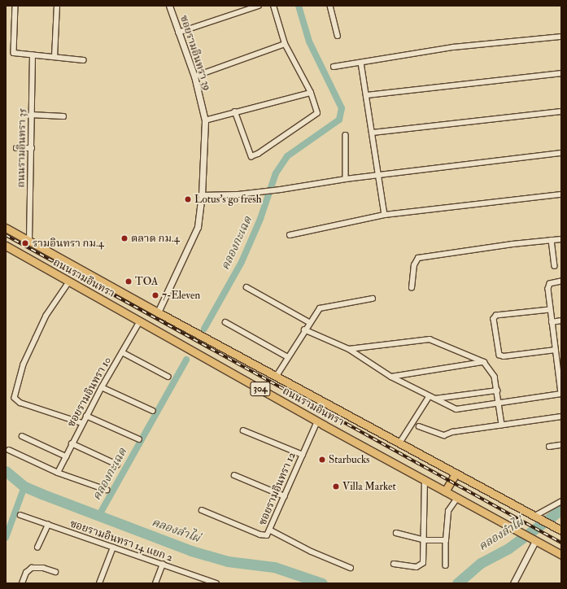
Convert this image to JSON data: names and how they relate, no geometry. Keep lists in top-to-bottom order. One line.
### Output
{"streets":{"main road":["ถนนรามอินทรา","304"],"street":["ซอยรามอินทรา 39","ถนนรามอินทรา 35","ซอยรามอินทรา 10","ซอยรามอินทรา 12","ซอยรามอินทรา 14 แยก 2"]},"crossings":[["ซอยรามอินทรา 39","ถนนรามอินทรา"],["ถนนรามอินทรา 35","ถนนรามอินทรา"],["ถนนรามอินทรา","ซอยรามอินทรา 10"],["ถนนรามอินทรา","ซอยรามอินทรา 12"]],"water":["คลองกะเฉด","คลองลำไผ่"],"places":["Lotus's go fresh","ตลาด กม.4","รามอินทรา กม.4","TOA","7-Eleven","Starbucks","Villa Market"]}
